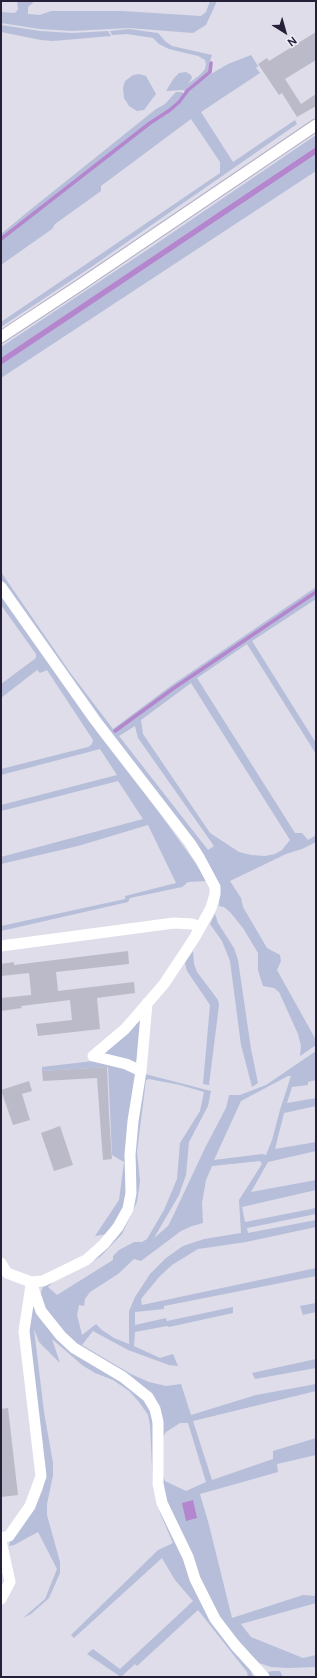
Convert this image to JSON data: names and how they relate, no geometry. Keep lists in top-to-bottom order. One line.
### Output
{"north":"bottom right"}
